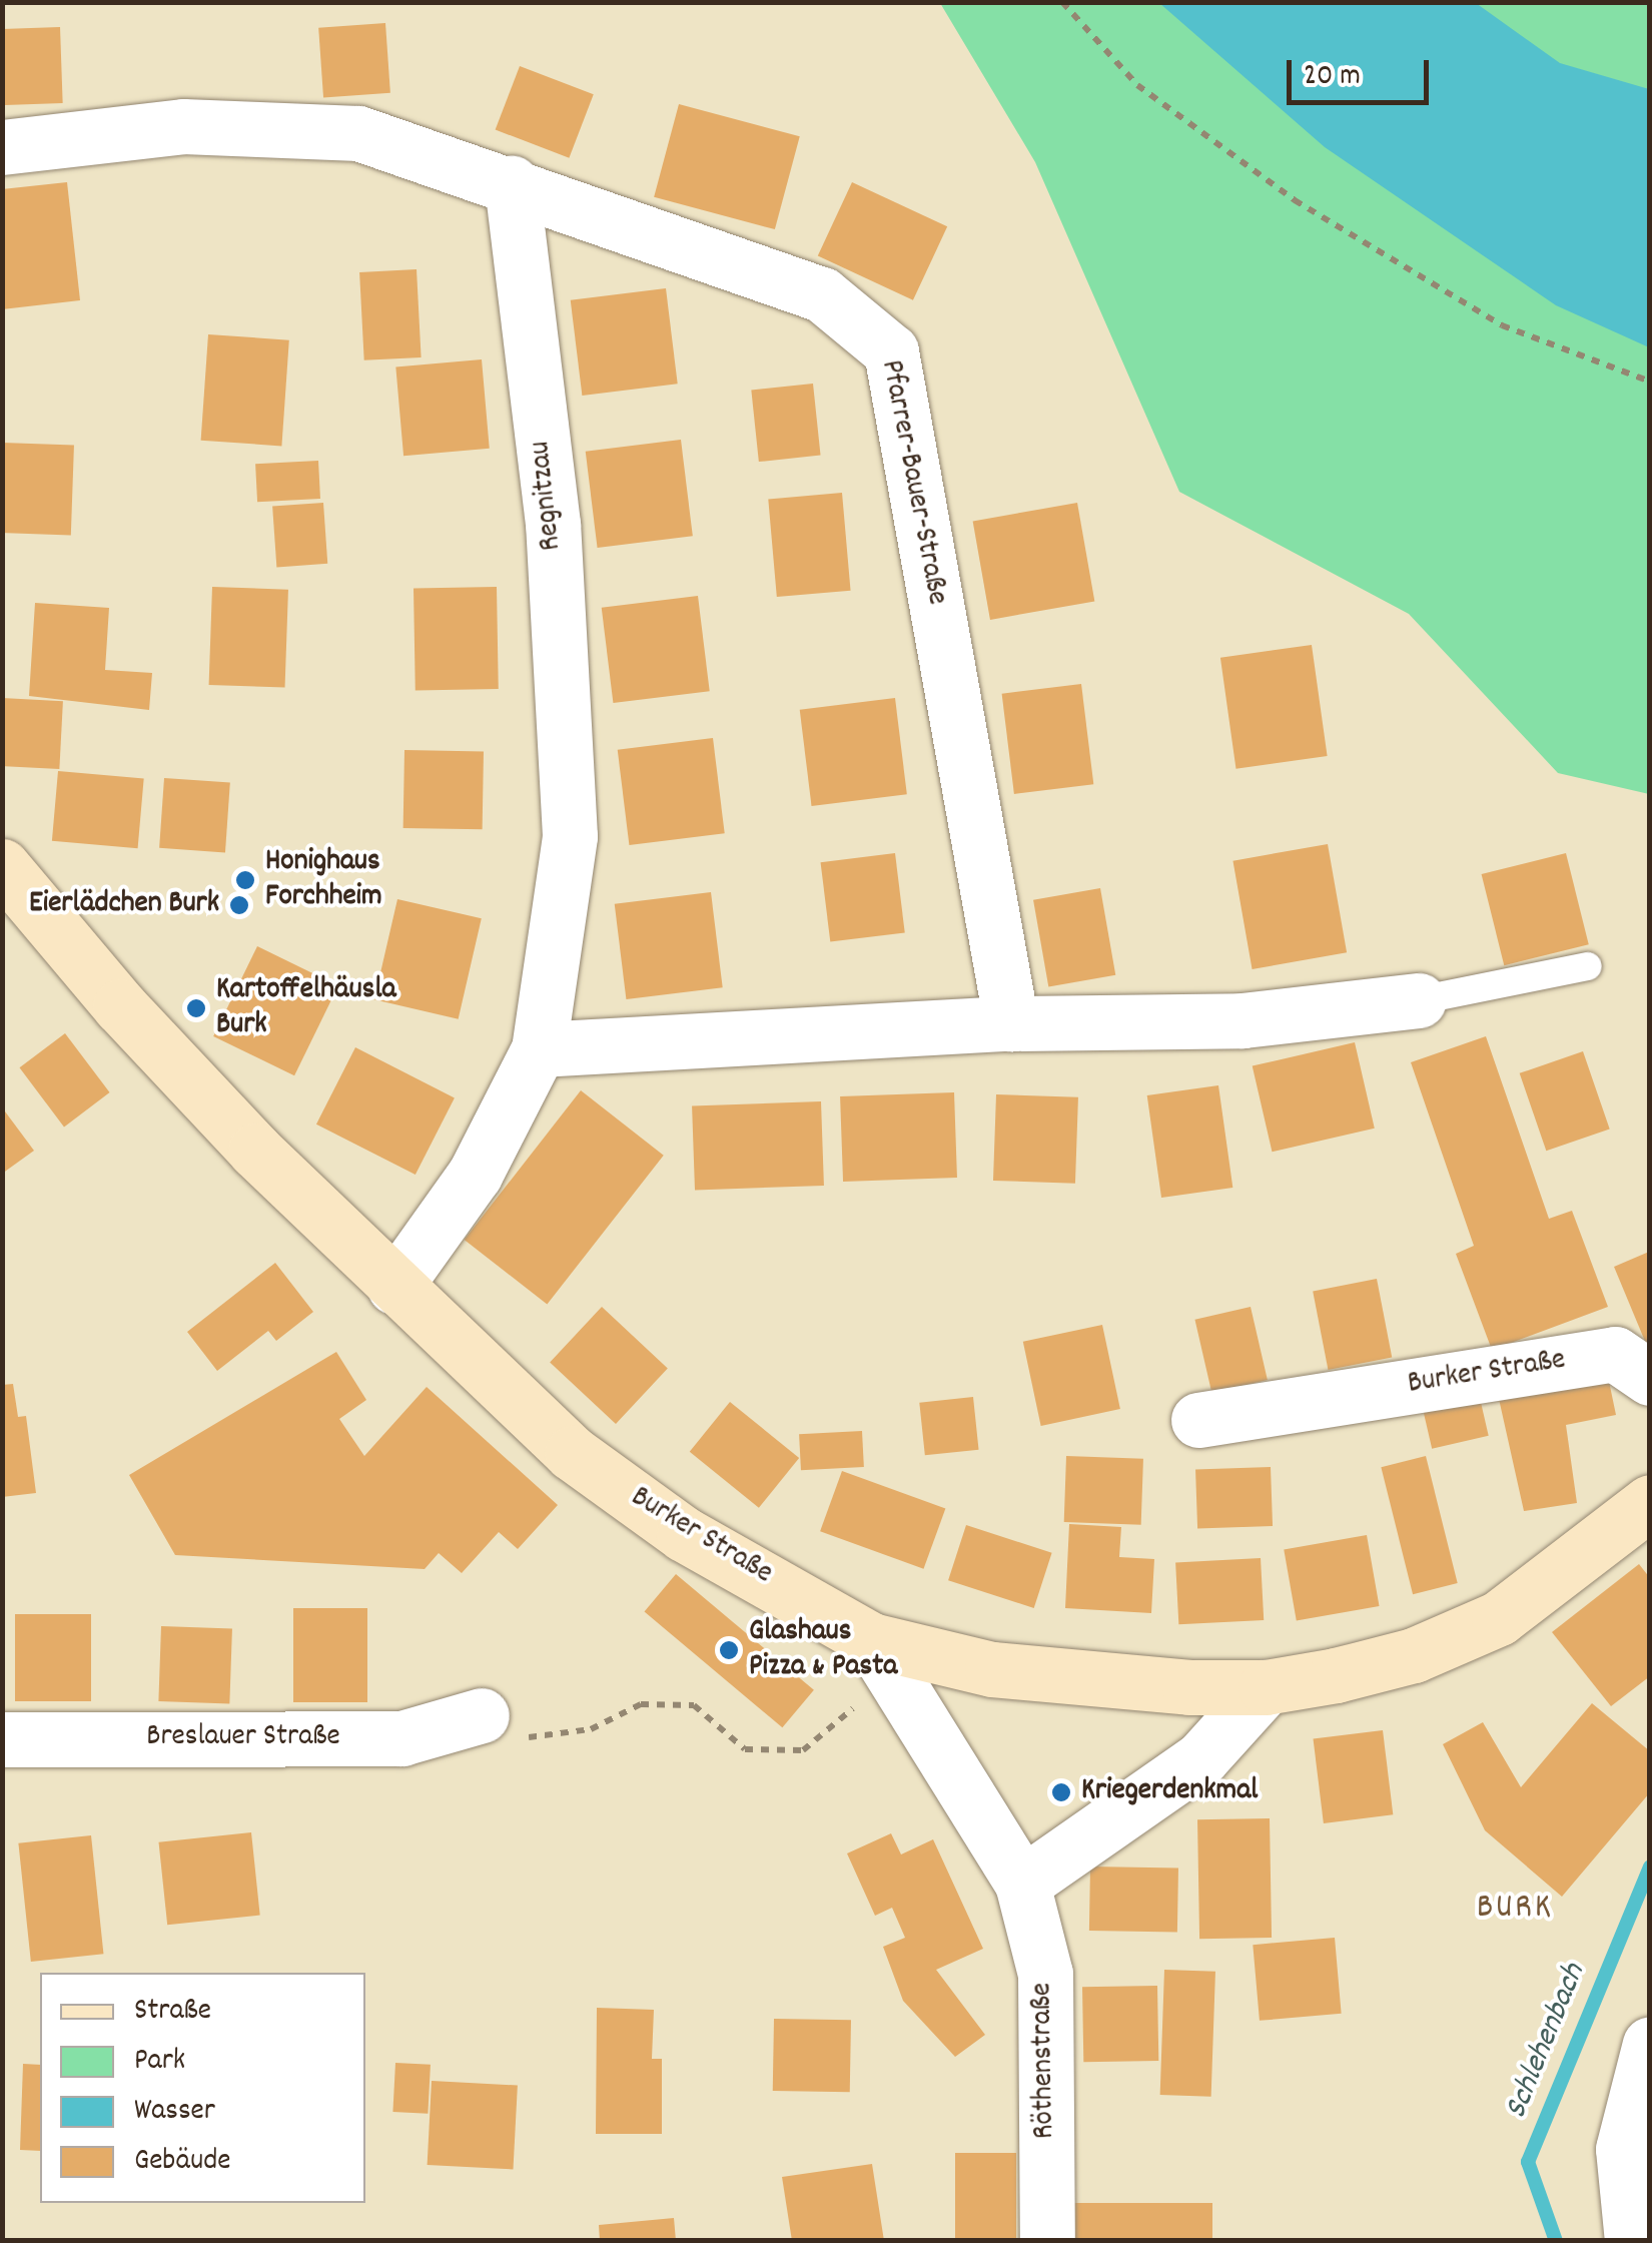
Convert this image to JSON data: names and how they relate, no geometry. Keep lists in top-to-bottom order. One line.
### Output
{"streets":{"main road":["Burker Straße"],"street":["Pfarrer-Bauer-Straße","Regnitzau","Breslauer Straße","Röthenstraße"]},"crossings":[["Pfarrer-Bauer-Straße","Regnitzau"],["Regnitzau","Burker Straße"],["Burker Straße","Röthenstraße"]],"districts":["BURK"],"water":["Schlehenbach"],"places":["Honighaus Forchheim","Eierlädchen Burk","Kartoffelhäusla Burk","Glashaus Pizza & Pasta","Kriegerdenkmal"],"legend":["Straße","Park","Wasser","Gebäude"],"scale_bar":"20 m"}
